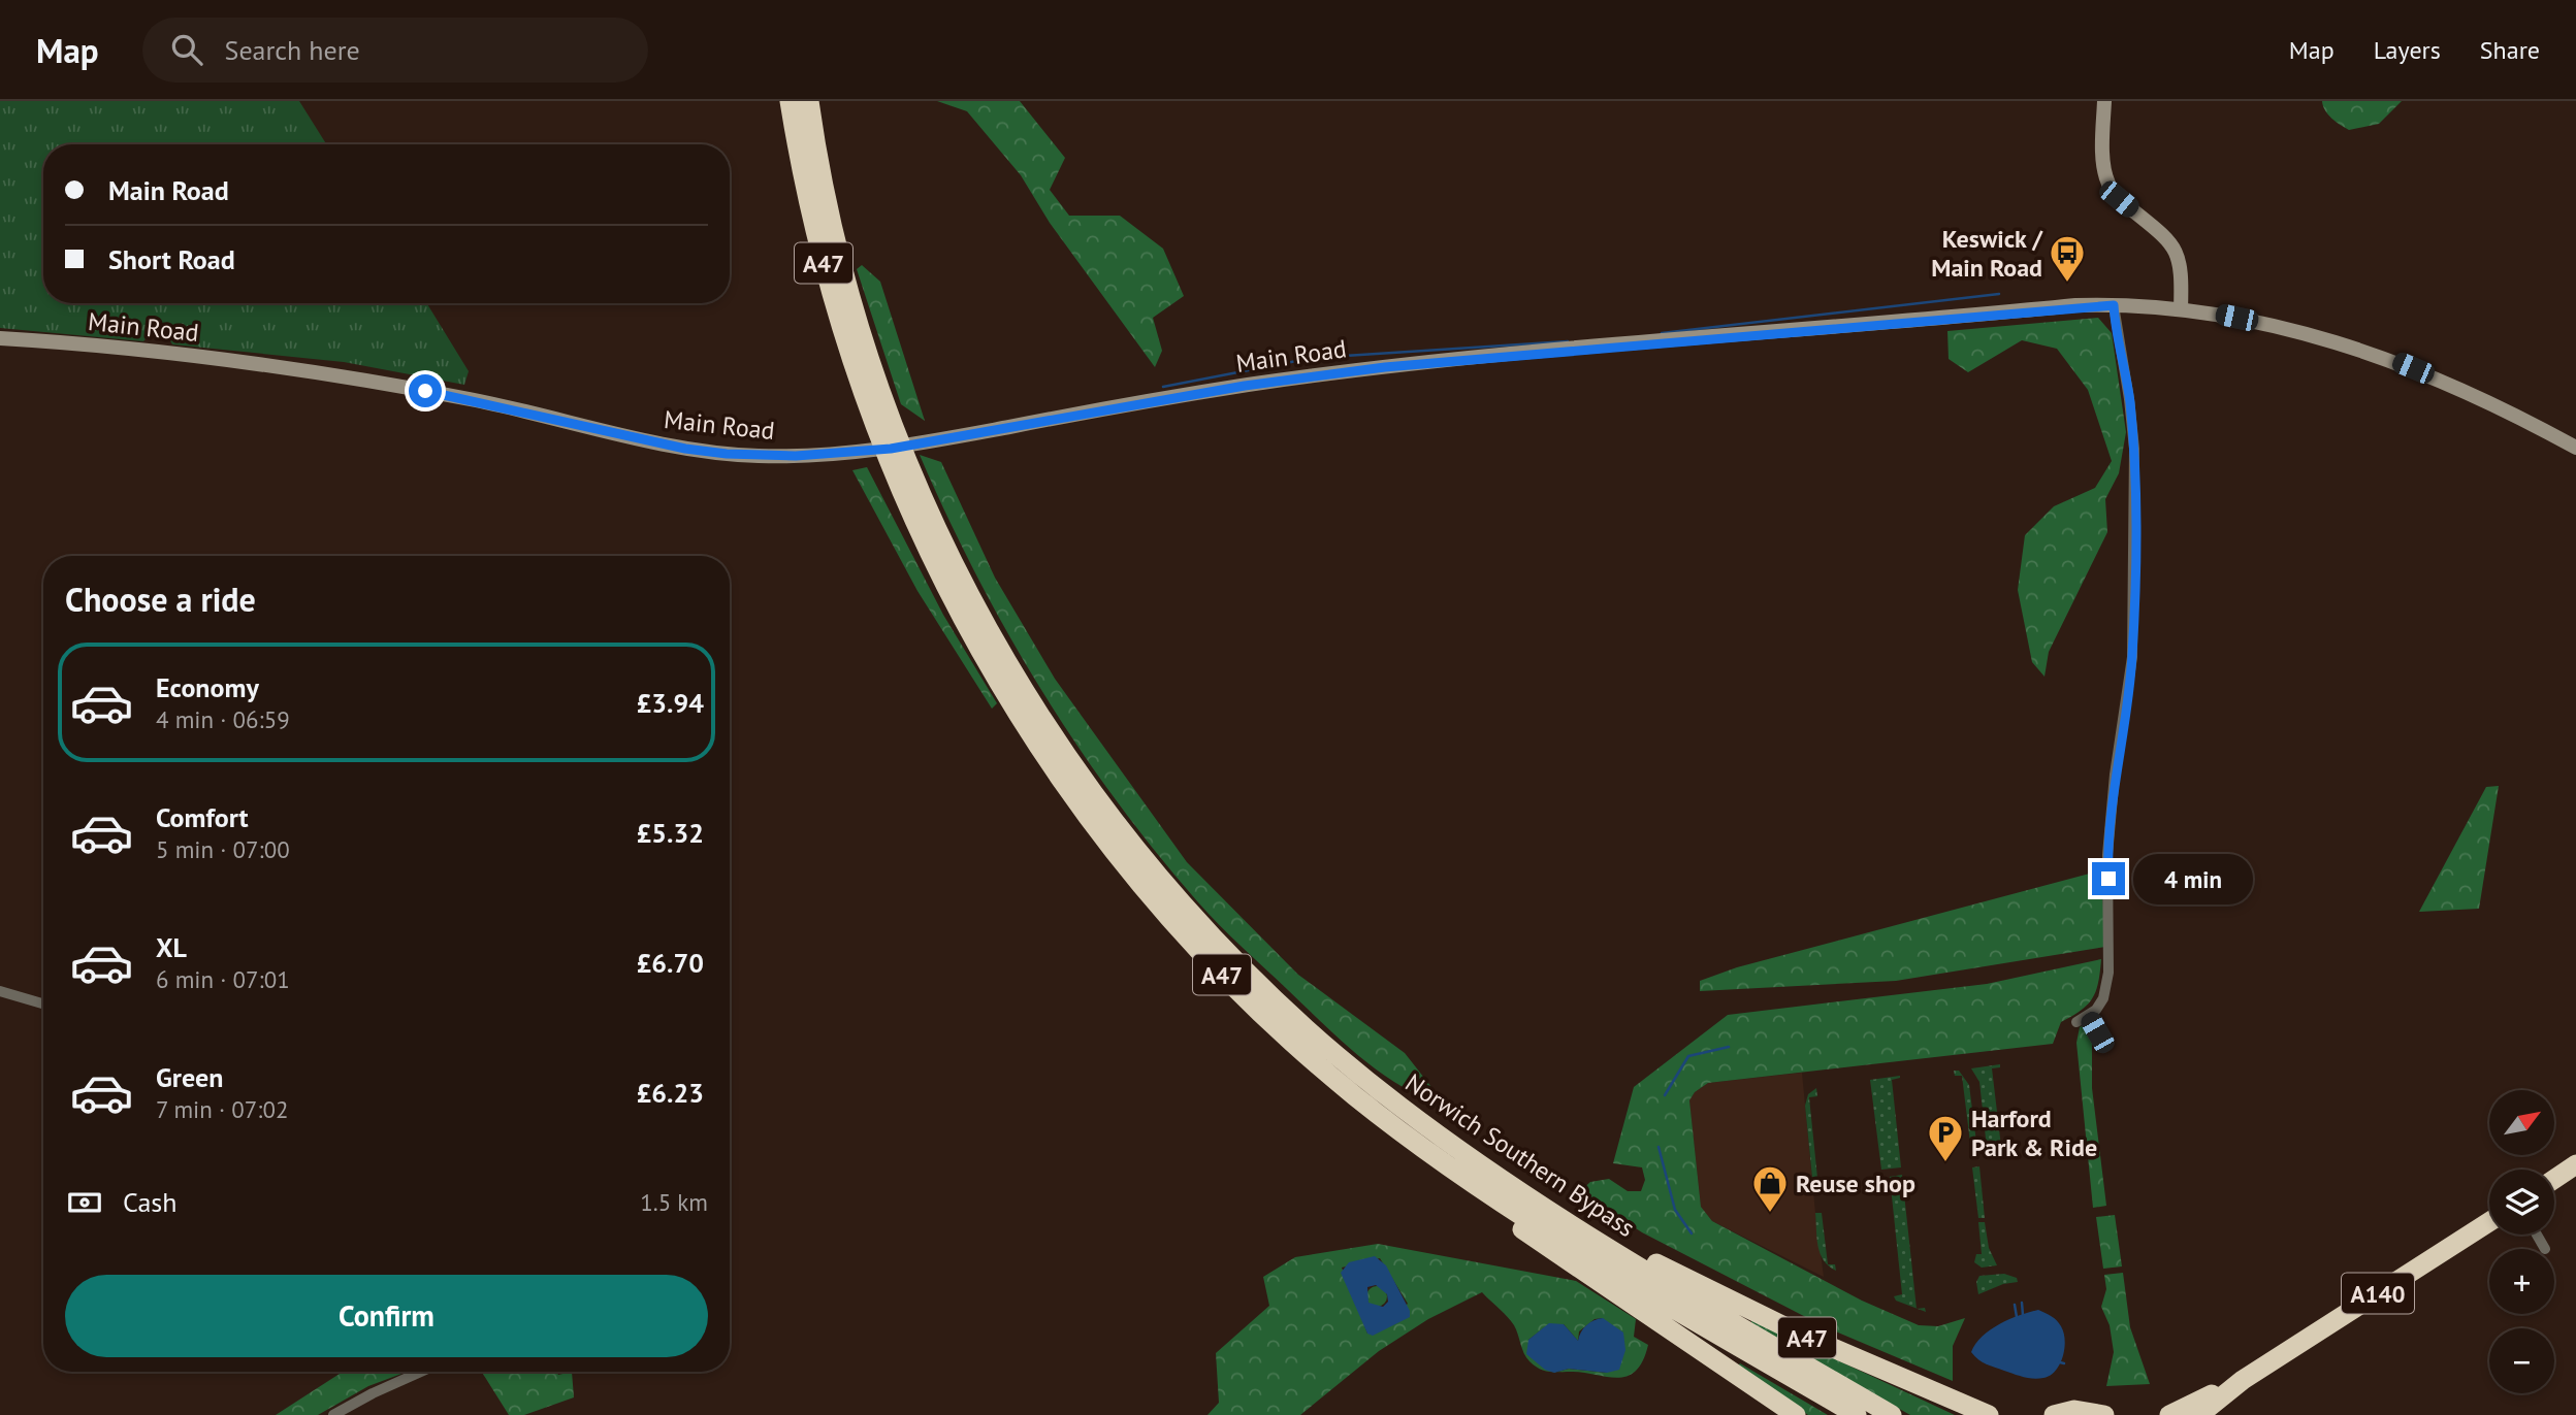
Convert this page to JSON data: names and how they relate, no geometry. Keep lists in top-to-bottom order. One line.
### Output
{"streets":{"highway":["A47","Norwich Southern Bypass","A140"],"main road":["Main Road"]},"crossings":[["A47","Norwich Southern Bypass"]],"places":{"bus stop":["Keswick / Main Road"],"parking":["Harford Park & Ride"],"shop":["Reuse shop"]},"north":"top right","page":{"header":"Map","search":"Search here","nav":["Map","Layers","Share"],"banner":["Main Road","Short Road"],"heading":"Choose a ride","list":[{"name":"Economy","note":"4 min · 06:59","value":"£3.94"},{"name":"Comfort","note":"5 min · 07:00","value":"£5.32"},{"name":"XL","note":"6 min · 07:01","value":"£6.70"},{"name":"Green","note":"7 min · 07:02","value":"£6.23"}],"bubble":"4 min","map_buttons":["+","−"],"pay":["Cash","1.5 km"],"buttons":"Confirm"}}
